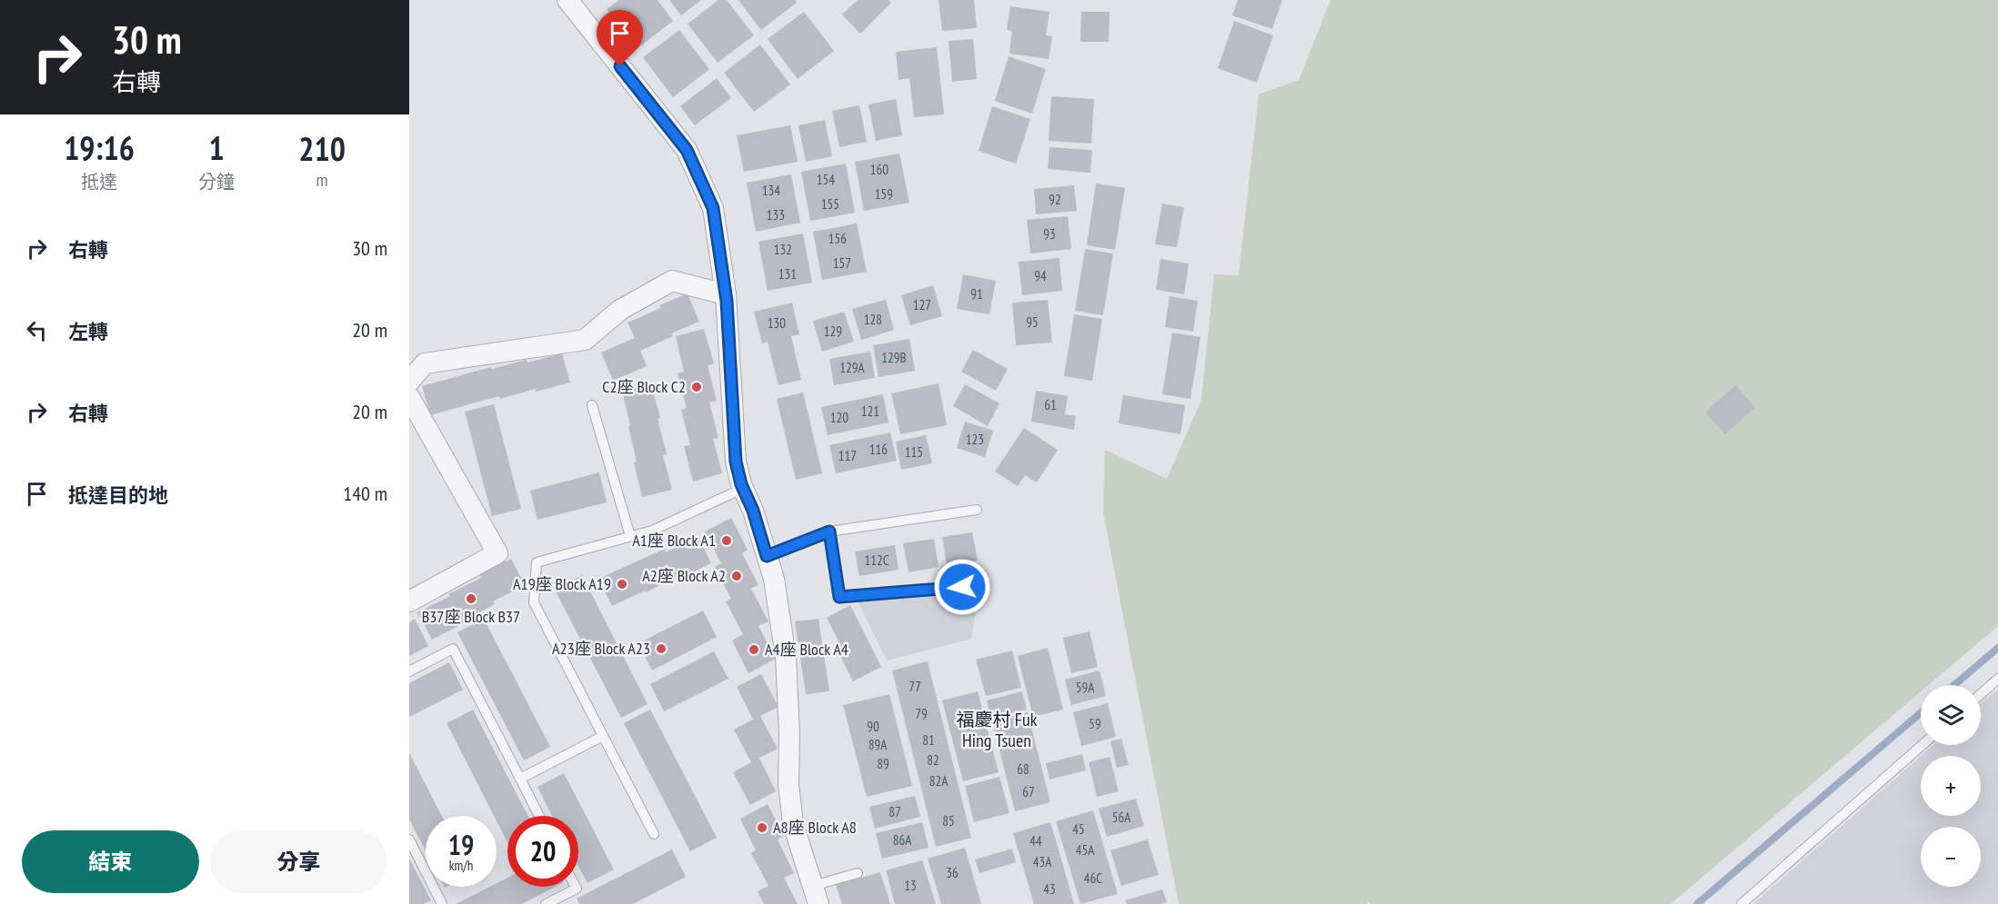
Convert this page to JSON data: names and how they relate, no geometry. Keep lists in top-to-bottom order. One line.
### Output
{"districts":["福慶村 Fuk Hing Tsuen"],"places":["C2座 Block C2","A1座 Block A1","A2座 Block A2","A19座 Block A19","B37座 Block B37","A23座 Block A23","A4座 Block A4","A8座 Block A8"],"house_numbers":["160","154","134","159","92","155","133","93","156","132","157","131","94","91","127","128","95","130","129","129B","129A","61","121","120","123","116","115","117","112C","77","59A","79","59","90","81","89A","82","89","68","82A","67","87","56A","85","45","86A","44","45A","43A","36","46C","13","43"],"page":{"turn":["30 m","右轉"],"eta":["19:16","抵達","1","分鐘","210","m"],"list":[{"name":"右轉","value":"30 m"},{"name":"左轉","value":"20 m"},{"name":"右轉","value":"20 m"},{"name":"抵達目的地","value":"140 m"}],"map_buttons":["+","−"],"speed":"19 km/h","limit":"20","buttons":["結束","分享"]}}
